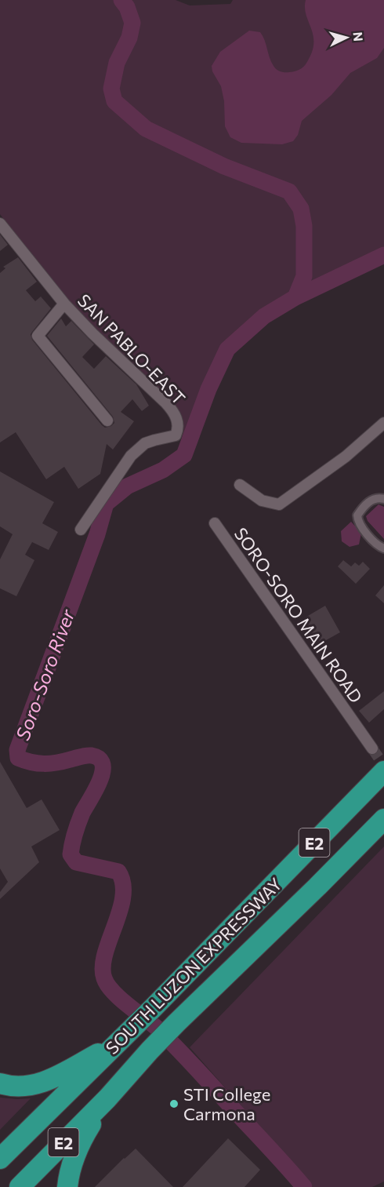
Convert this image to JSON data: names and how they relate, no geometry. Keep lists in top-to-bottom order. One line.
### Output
{"streets":{"highway":["E2","SOUTH LUZON EXPRESSWAY"],"street":["SAN PABLO-EAST","SORO-SORO MAIN ROAD"]},"water":["Soro-Soro River"],"places":["STI College Carmona"],"north":"right"}
